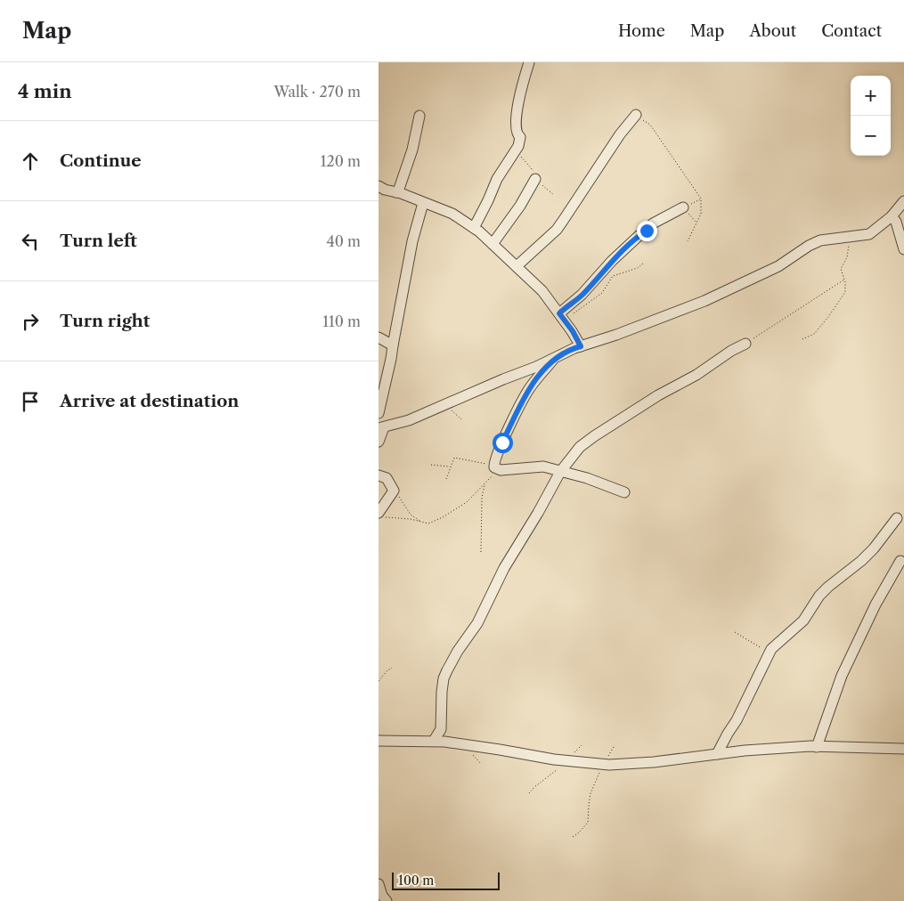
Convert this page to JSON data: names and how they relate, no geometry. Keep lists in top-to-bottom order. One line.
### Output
{"scale_bar":"100 m","page":{"header":"Map","nav":["Home","Map","About","Contact"],"heading":["4 min","Walk · 270 m"],"map_buttons":["+","−"],"list":[["Continue","120 m"],["Turn left","40 m"],["Turn right","110 m"],"Arrive at destination"],"scale":"100 m"}}
